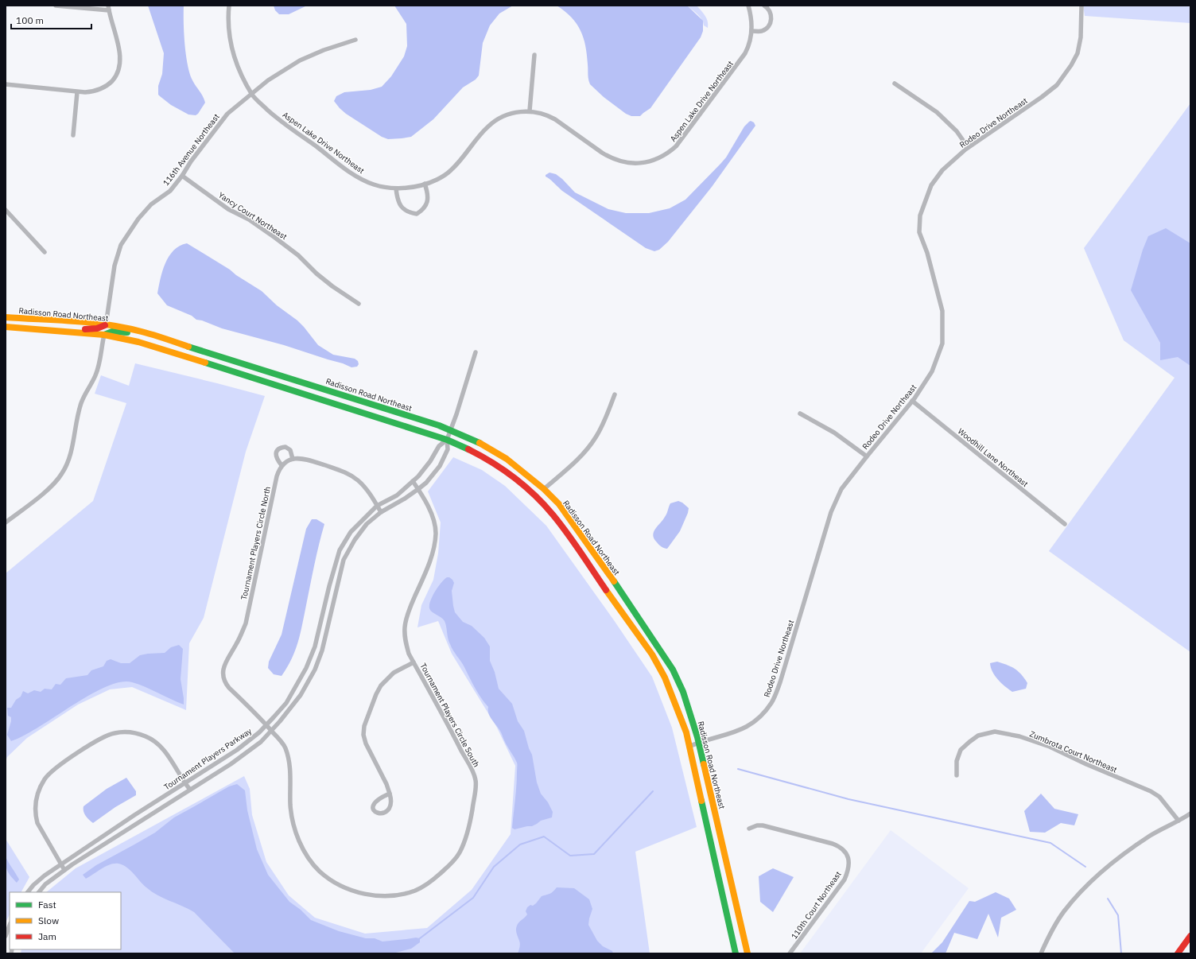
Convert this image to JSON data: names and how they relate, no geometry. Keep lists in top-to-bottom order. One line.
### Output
{"streets":{"main road":["Radisson Road Northeast"],"street":["Aspen Lake Drive Northeast","Rodeo Drive Northeast","116th Avenue Northeast","Yancy Court Northeast","Woodhill Lane Northeast","Tournament Players Circle North","Tournament Players Circle South","Zumbrota Court Northeast","Tournament Players Parkway","110th Court Northeast"]},"crossings":[["Aspen Lake Drive Northeast","116th Avenue Northeast"],["Rodeo Drive Northeast","Radisson Road Northeast"],["Rodeo Drive Northeast","Woodhill Lane Northeast"],["116th Avenue Northeast","Yancy Court Northeast"],["116th Avenue Northeast","Radisson Road Northeast"],["Radisson Road Northeast","Tournament Players Parkway"],["Tournament Players Circle North","Tournament Players Circle South"],["Tournament Players Circle North","Tournament Players Parkway"],["Tournament Players Circle South","Tournament Players Parkway"]],"legend":["Fast","Slow","Jam"],"scale_bar":"100 m"}
